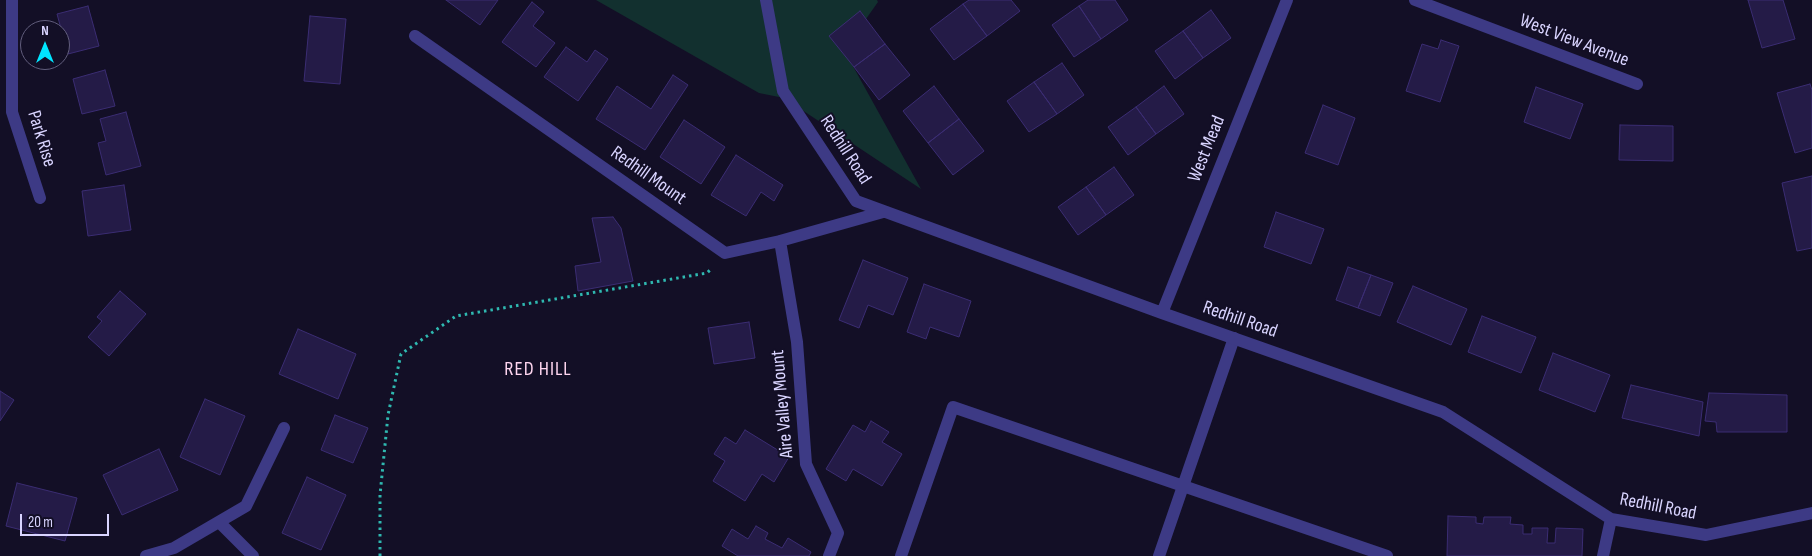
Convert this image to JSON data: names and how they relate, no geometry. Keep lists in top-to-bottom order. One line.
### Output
{"streets":{"street":["West View Avenue","Park Rise","West Mead","Redhill Road","Redhill Mount","Aire Valley Mount"]},"crossings":[["West Mead","Redhill Road"]],"districts":["RED HILL"],"scale_bar":"20 m","north":"top"}
